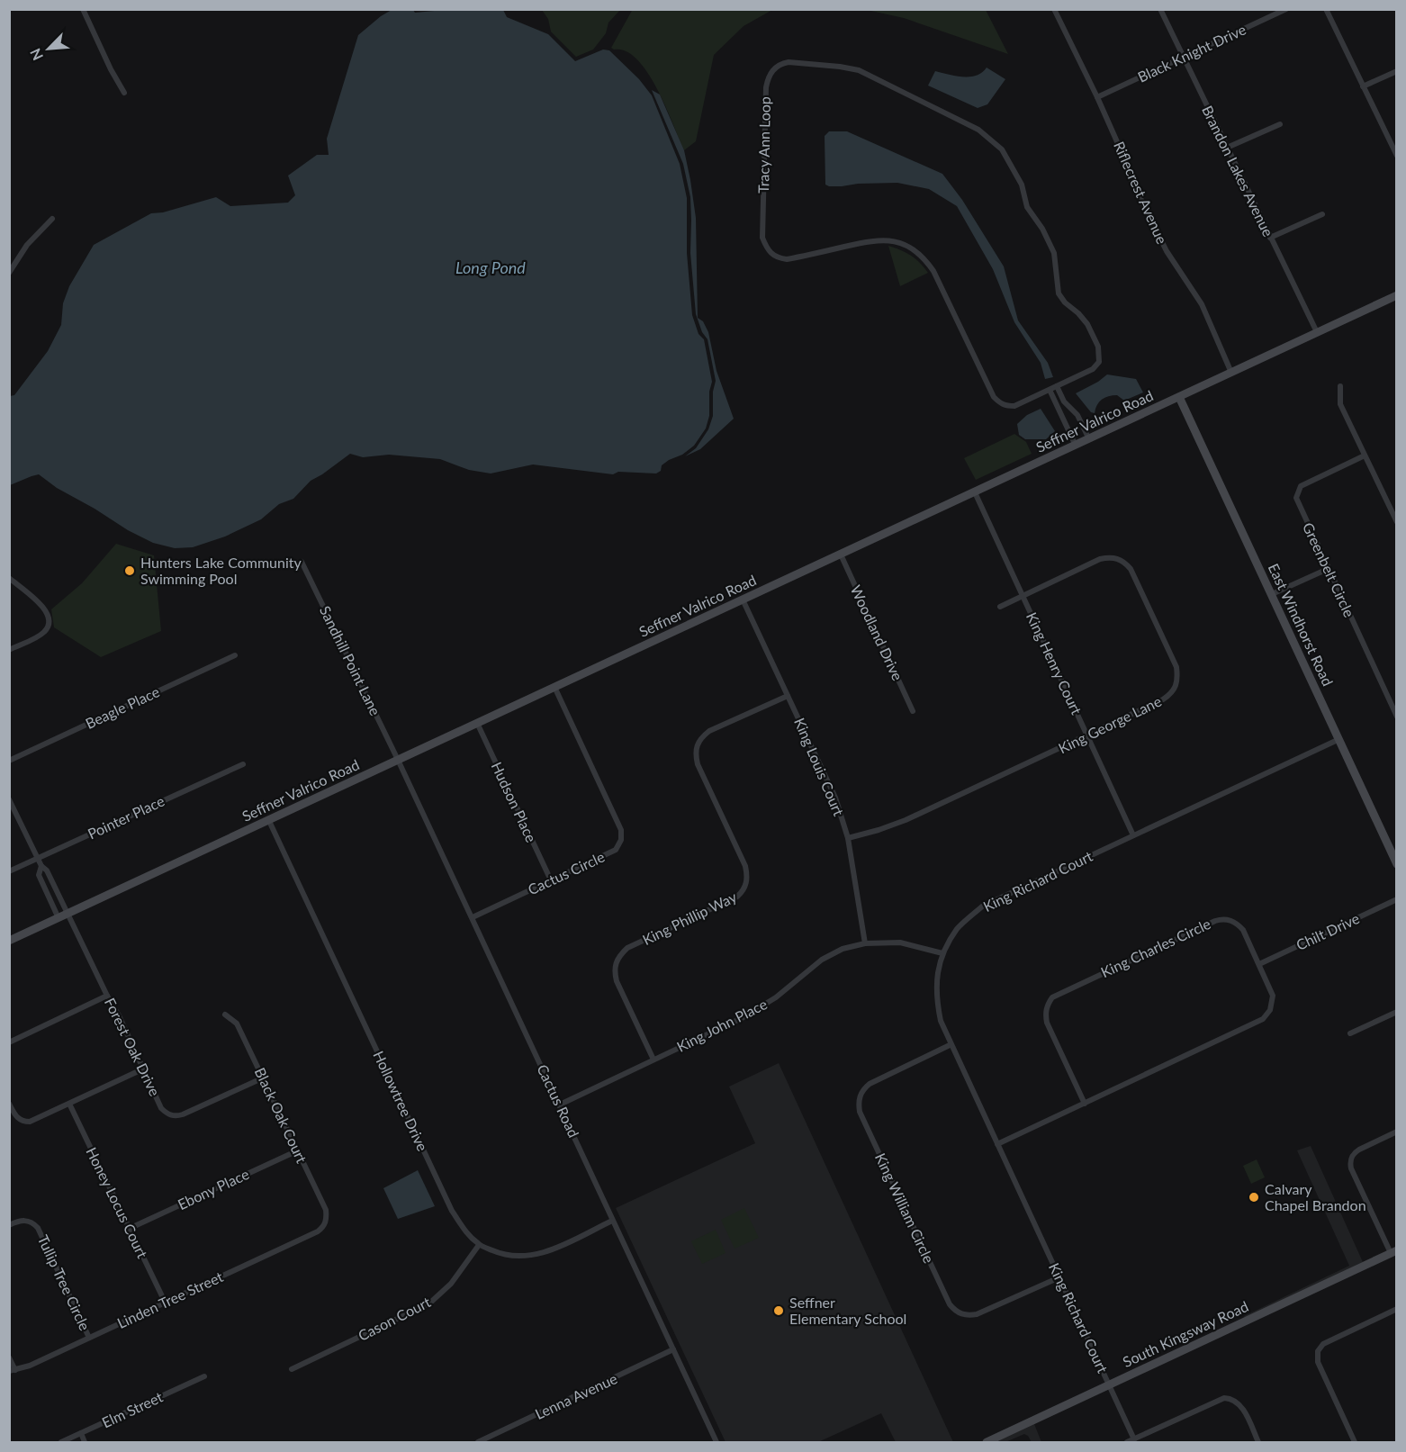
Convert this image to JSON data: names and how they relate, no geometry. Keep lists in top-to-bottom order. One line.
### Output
{"streets":{"street":["Black Knight Drive","Tracy Ann Loop","Brandon Lakes Avenue","Riflecrest Avenue","Seffner Valrico Road","Greenbelt Circle","East Windhorst Road","Woodland Drive","Sandhill Point Lane","King Henry Court","Beagle Place","King George Lane","King Louis Court","Hudson Place","Pointer Place","Cactus Circle","King Richard Court","King Phillip Way","Chilt Drive","King Charles Circle","King John Place","Forest Oak Drive","Hollowtree Drive","Cactus Road","Black Oak Court","Ebony Place","Honey Locus Court","King William Circle","Tullip Tree Circle","Linden Tree Street","Cason Court","South Kingsway Road","Lenna Avenue","Elm Street"]},"crossings":[["Black Knight Drive","Brandon Lakes Avenue"],["Black Knight Drive","Riflecrest Avenue"],["Brandon Lakes Avenue","Seffner Valrico Road"],["Riflecrest Avenue","Seffner Valrico Road"],["Seffner Valrico Road","East Windhorst Road"],["Seffner Valrico Road","Woodland Drive"],["Seffner Valrico Road","Sandhill Point Lane"],["Seffner Valrico Road","King Henry Court"],["Seffner Valrico Road","King Louis Court"],["Seffner Valrico Road","Hudson Place"],["Seffner Valrico Road","Cactus Circle"],["Seffner Valrico Road","Forest Oak Drive"],["Seffner Valrico Road","Hollowtree Drive"],["Seffner Valrico Road","Cactus Road"],["East Windhorst Road","King Richard Court"],["Sandhill Point Lane","Cactus Road"],["King Henry Court","King George Lane"],["King Henry Court","King Richard Court"],["King George Lane","King Louis Court"],["King Louis Court","King Phillip Way"],["King Louis Court","King John Place"],["Hudson Place","Cactus Circle"],["Pointer Place","Forest Oak Drive"],["Cactus Circle","Cactus Road"],["King Richard Court","King Charles Circle"],["King Richard Court","King John Place"],["King Richard Court","King William Circle"],["King Richard Court","South Kingsway Road"],["King Phillip Way","King John Place"],["Chilt Drive","King Charles Circle"],["King John Place","Cactus Road"],["Forest Oak Drive","Black Oak Court"],["Hollowtree Drive","Cactus Road"],["Hollowtree Drive","Cason Court"],["Cactus Road","Lenna Avenue"],["Black Oak Court","Ebony Place"],["Black Oak Court","Linden Tree Street"],["Ebony Place","Honey Locus Court"],["Honey Locus Court","Linden Tree Street"],["Tullip Tree Circle","Linden Tree Street"]],"water":["Long Pond"],"places":["Hunters Lake Community Swimming Pool","Calvary Chapel Brandon","Seffner Elementary School"],"north":"bottom left"}
